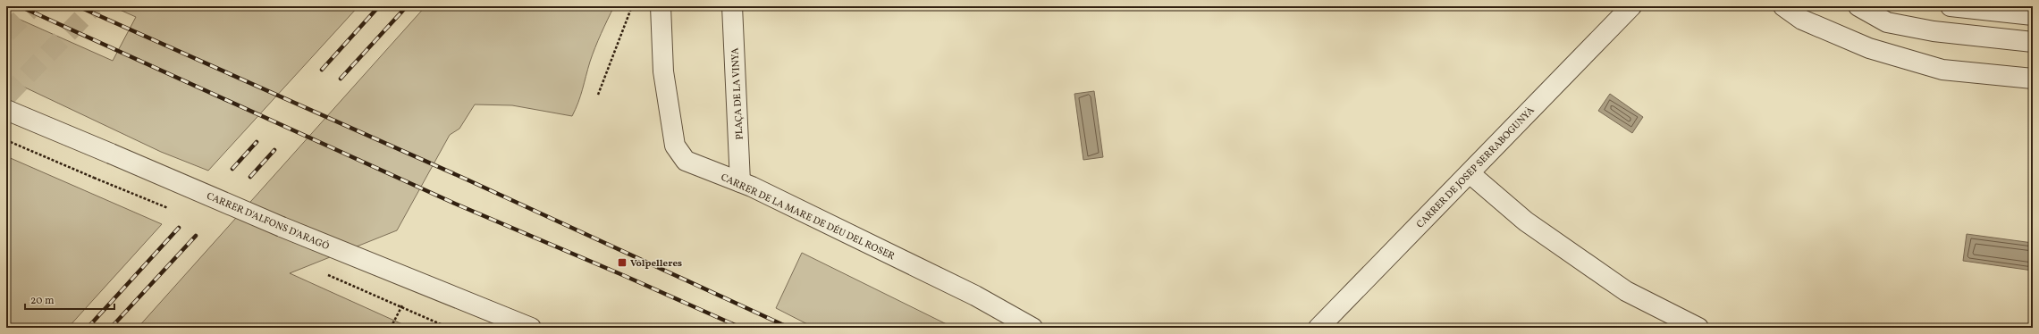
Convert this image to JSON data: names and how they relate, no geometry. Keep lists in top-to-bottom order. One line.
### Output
{"streets":{"street":["PLAÇA DE LA VINYA","CARRER DE JOSEP SERRABOGUNYÀ","CARRER DE LA MARE DE DÉU DEL ROSER","CARRER D'ALFONS D'ARAGÓ"]},"crossings":[["PLAÇA DE LA VINYA","CARRER DE LA MARE DE DÉU DEL ROSER"]],"places":{"transit":["Volpelleres"]},"scale_bar":"20 m"}
